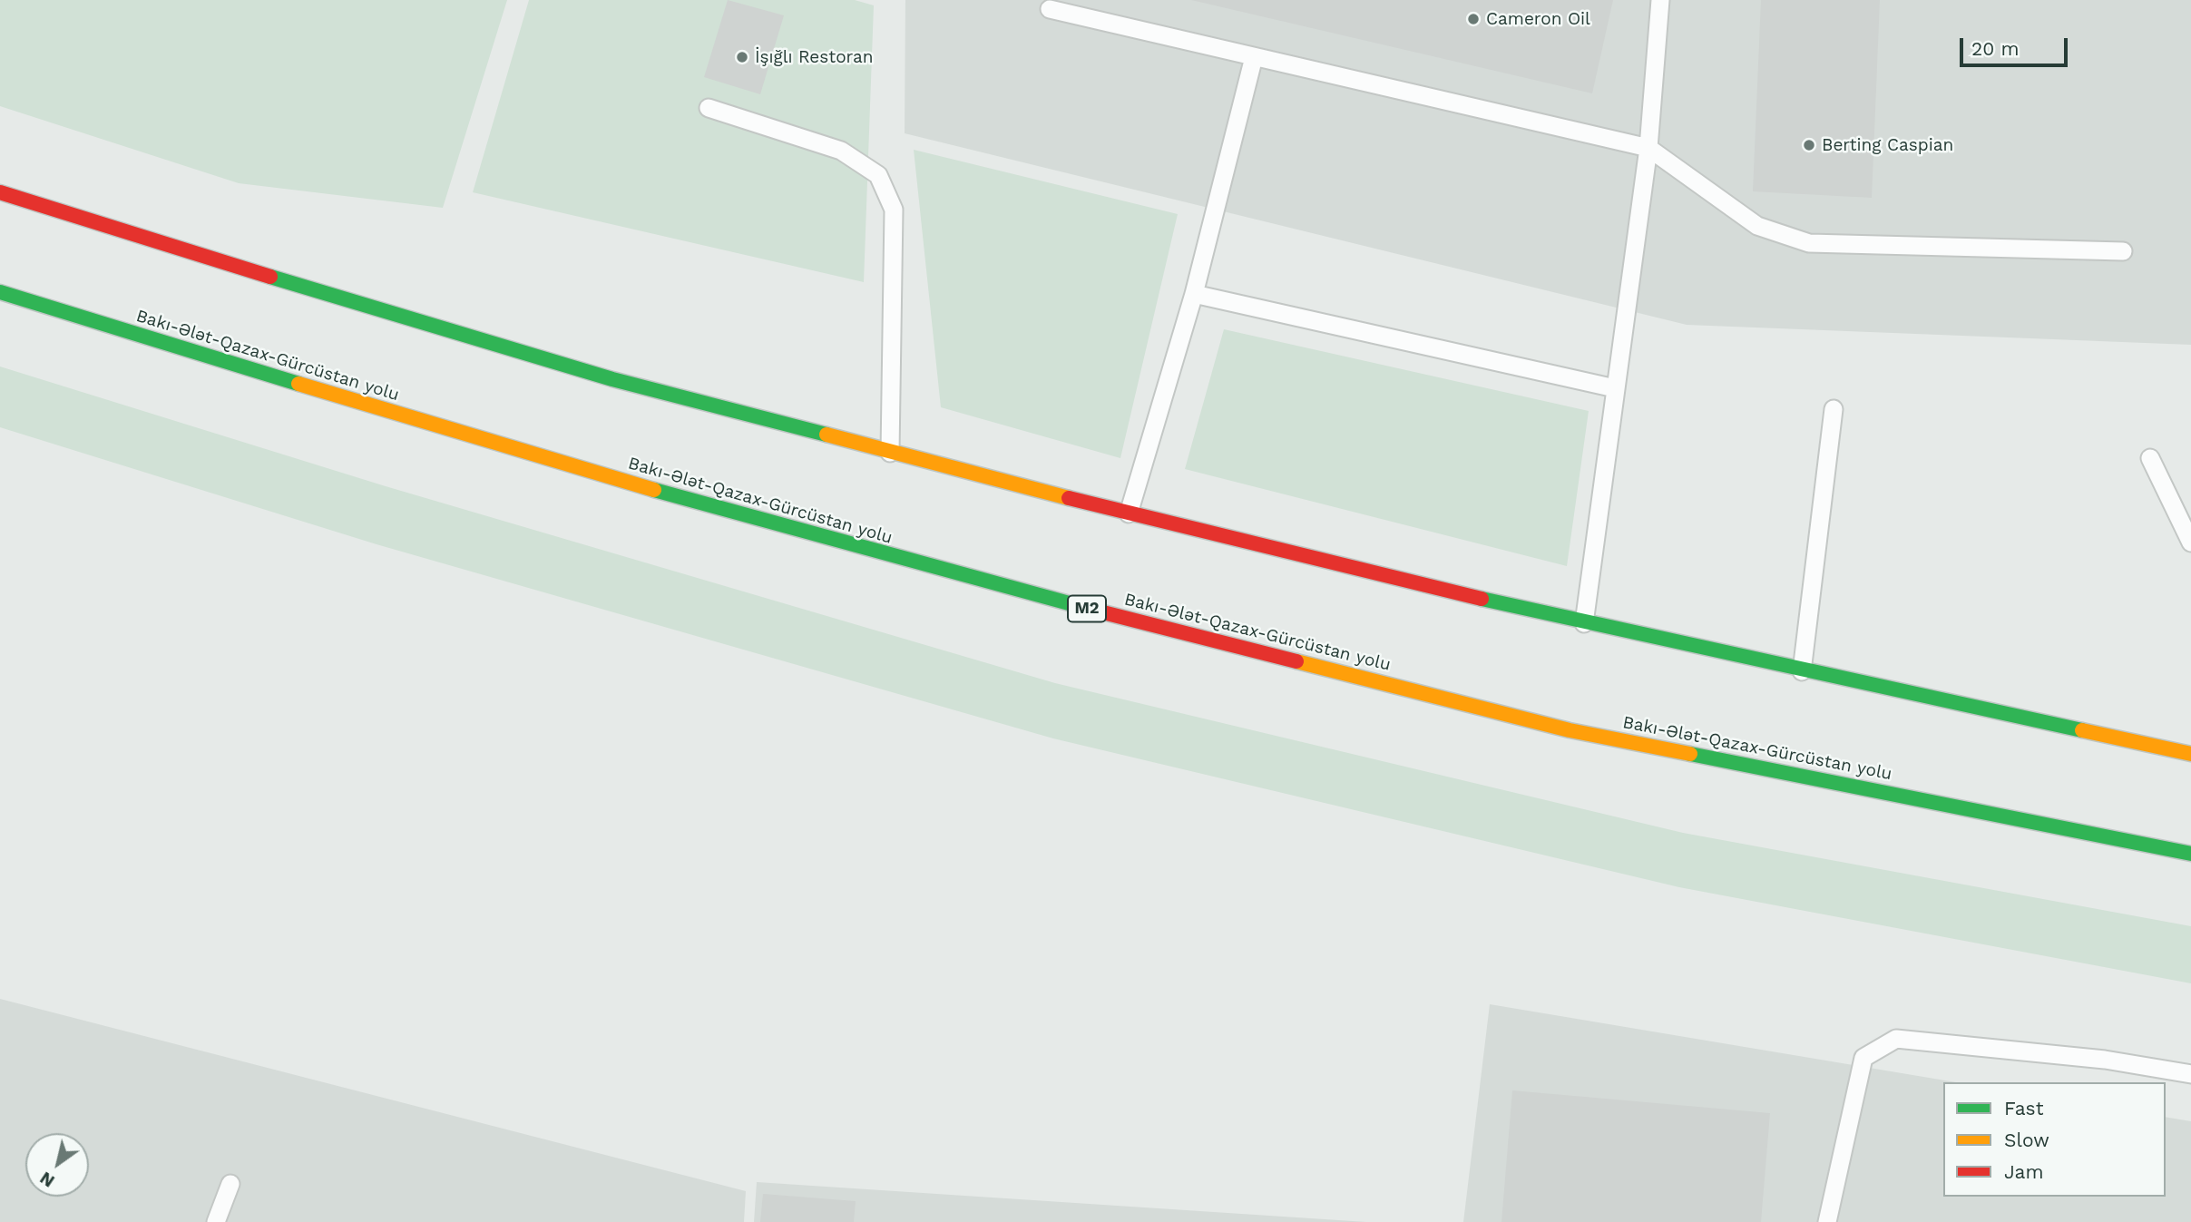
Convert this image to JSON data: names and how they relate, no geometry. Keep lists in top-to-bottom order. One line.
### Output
{"streets":{"highway":["Bakı-Ələt-Qazax-Gürcüstan yolu","M2"]},"places":["Cameron Oil","İşığlı Restoran","Berting Caspian"],"legend":["Fast","Slow","Jam"],"scale_bar":"20 m","north":"bottom left"}
